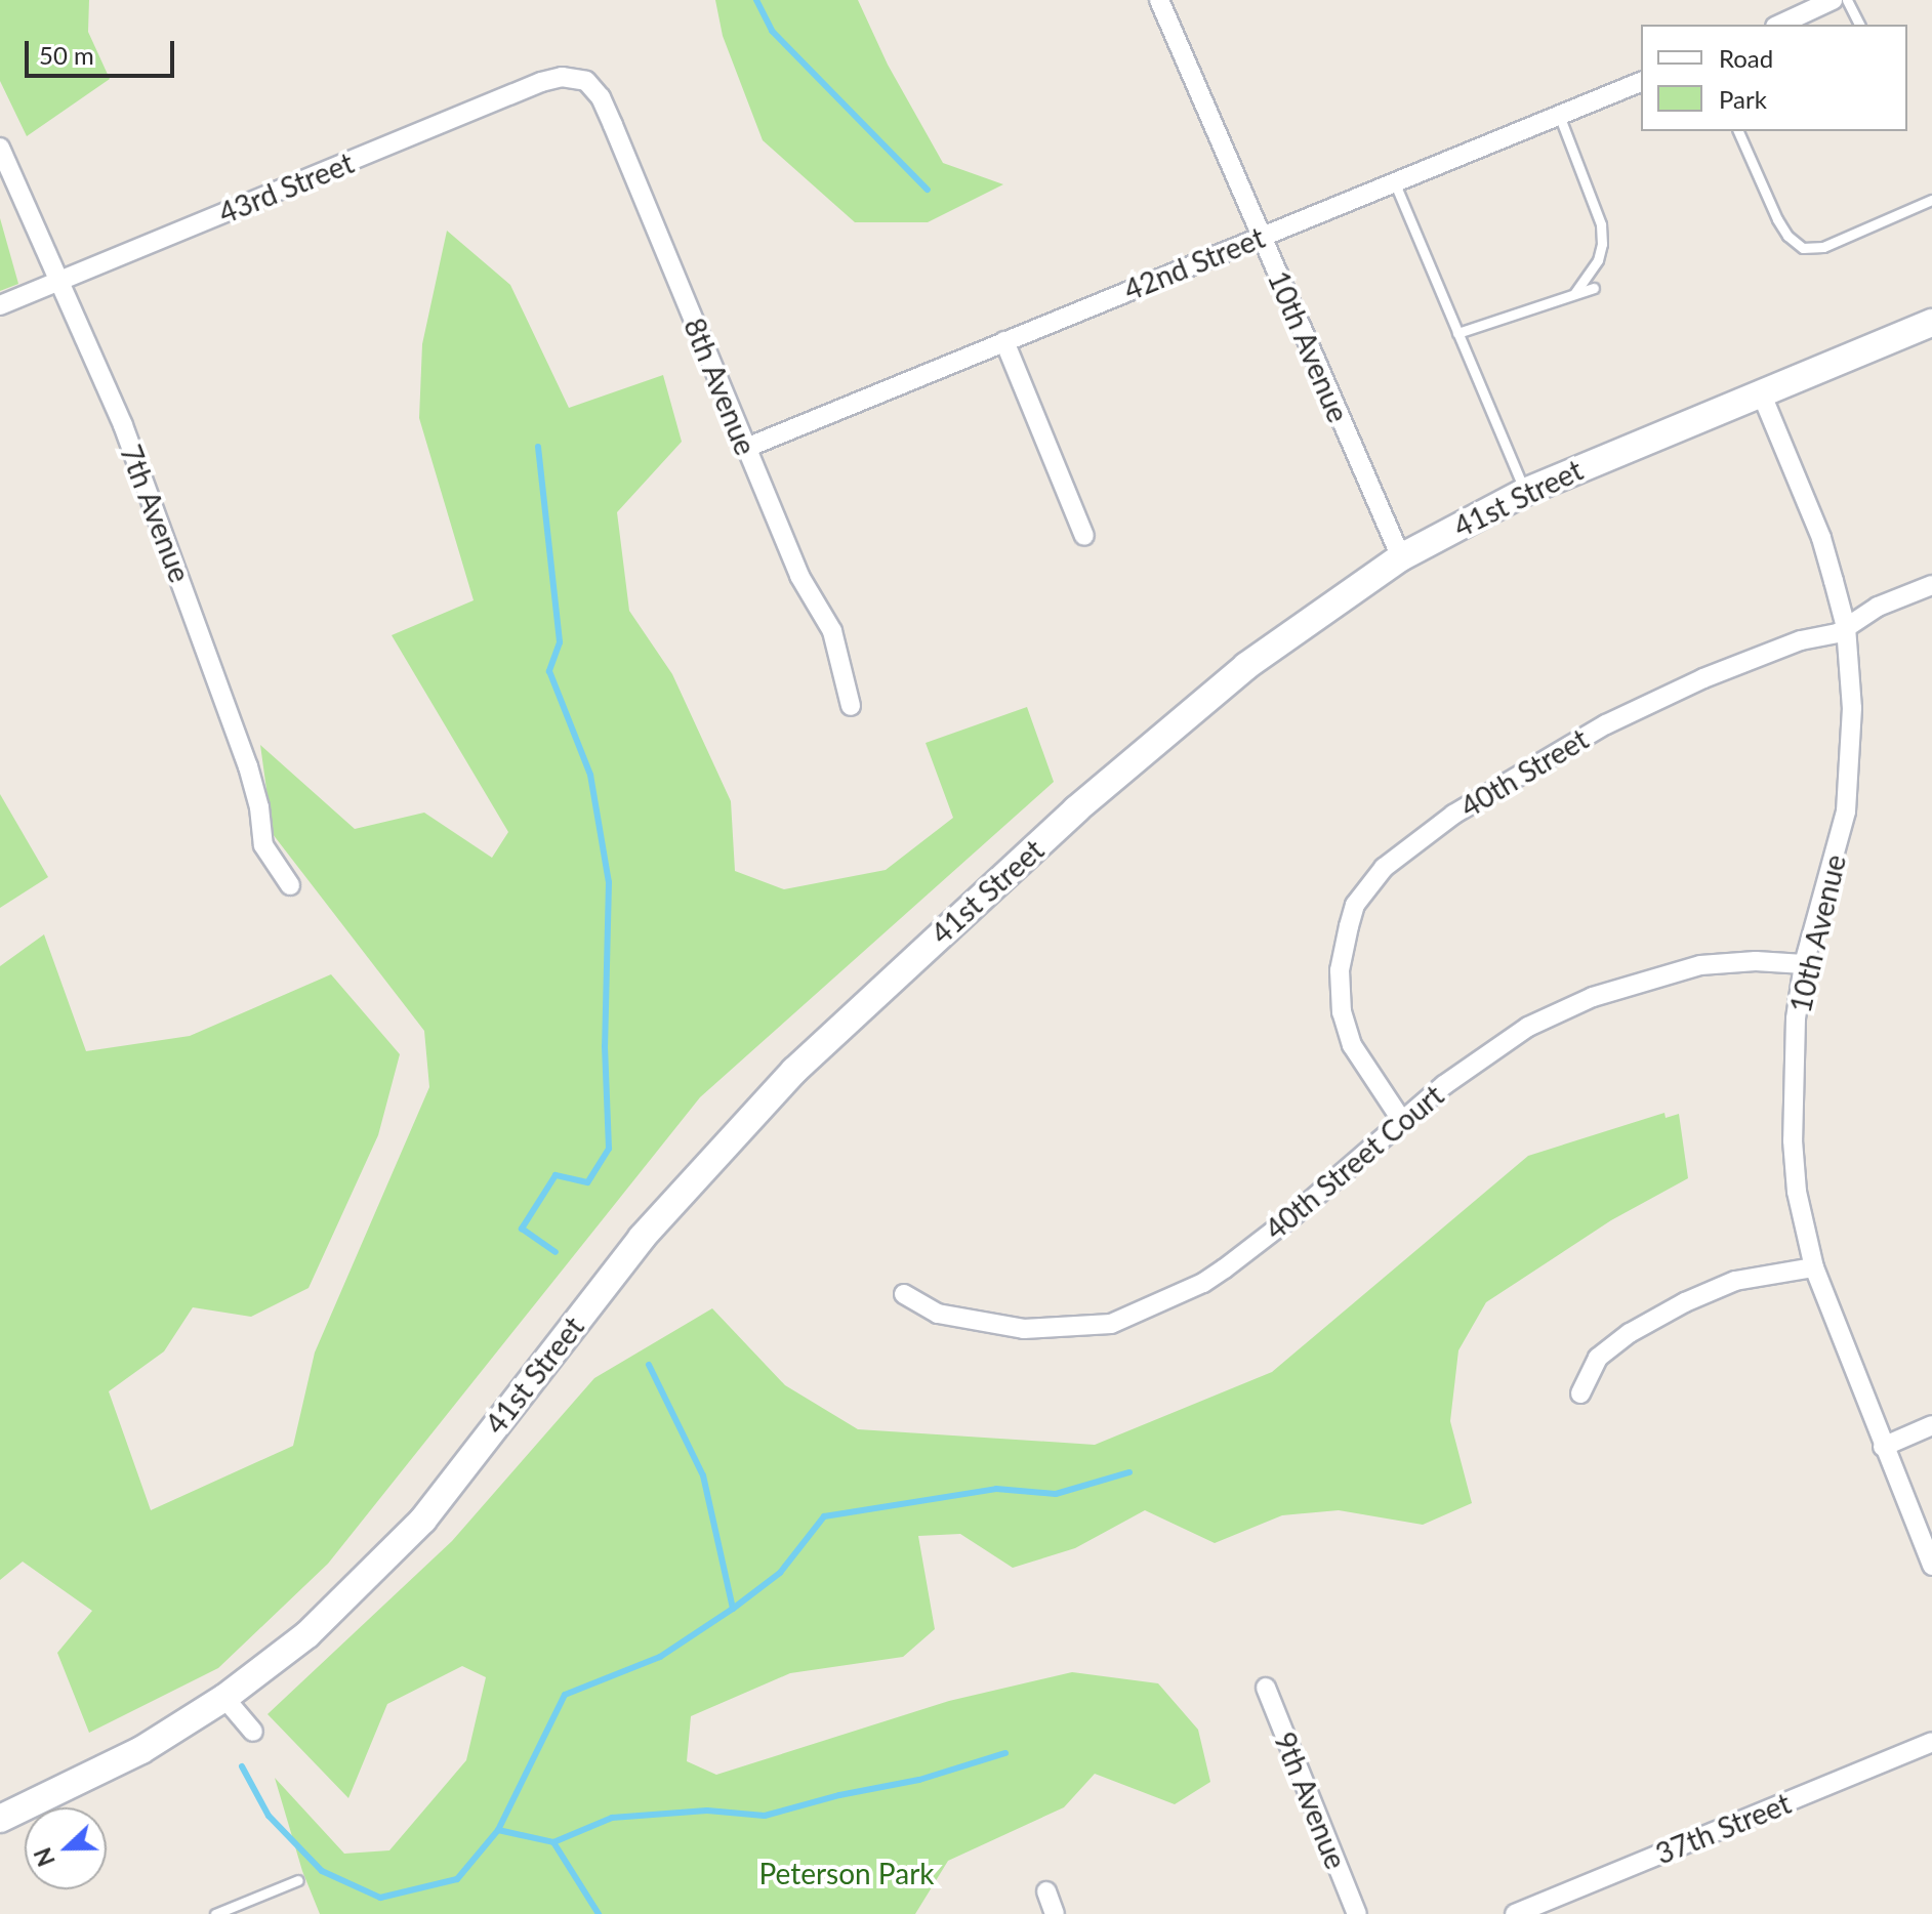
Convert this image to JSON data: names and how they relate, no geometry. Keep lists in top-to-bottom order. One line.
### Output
{"streets":{"street":["43rd Street","42nd Street","10th Avenue","8th Avenue","41st Street","7th Avenue","40th Street","40th Street Court","9th Avenue","37th Street"]},"crossings":[["43rd Street","8th Avenue"],["43rd Street","7th Avenue"],["42nd Street","10th Avenue"],["42nd Street","8th Avenue"],["10th Avenue","41st Street"],["10th Avenue","40th Street"],["10th Avenue","40th Street Court"],["40th Street","40th Street Court"]],"parks":["Peterson Park"],"legend":["Road","Park"],"scale_bar":"50 m","north":"left"}
